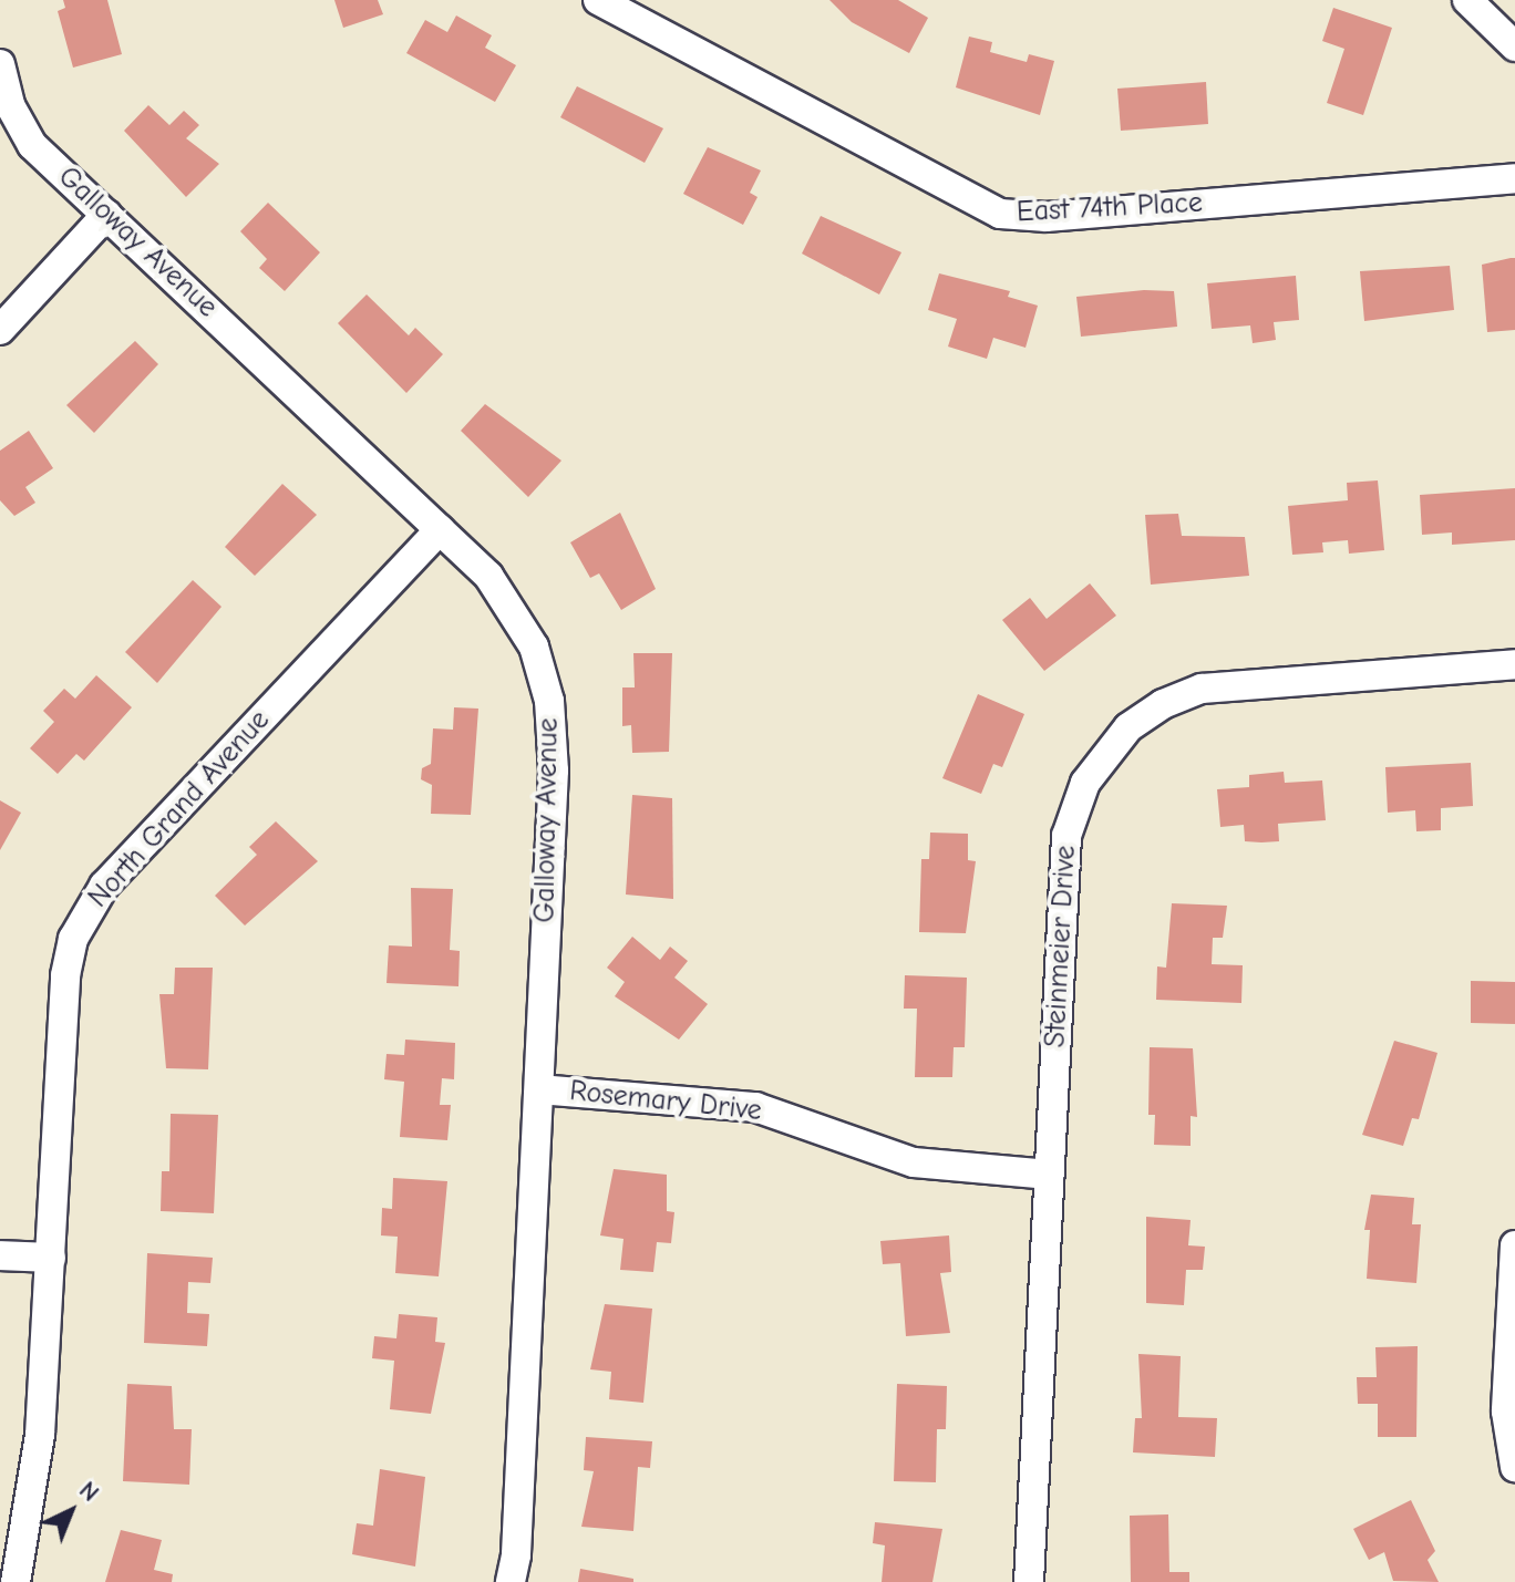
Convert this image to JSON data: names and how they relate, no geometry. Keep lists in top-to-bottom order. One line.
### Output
{"streets":{"street":["East 74th Place","Galloway Avenue","North Grand Avenue","Steinmeier Drive","Rosemary Drive"]},"crossings":[["Galloway Avenue","North Grand Avenue"],["Galloway Avenue","Rosemary Drive"],["Steinmeier Drive","Rosemary Drive"]],"north":"top right"}
